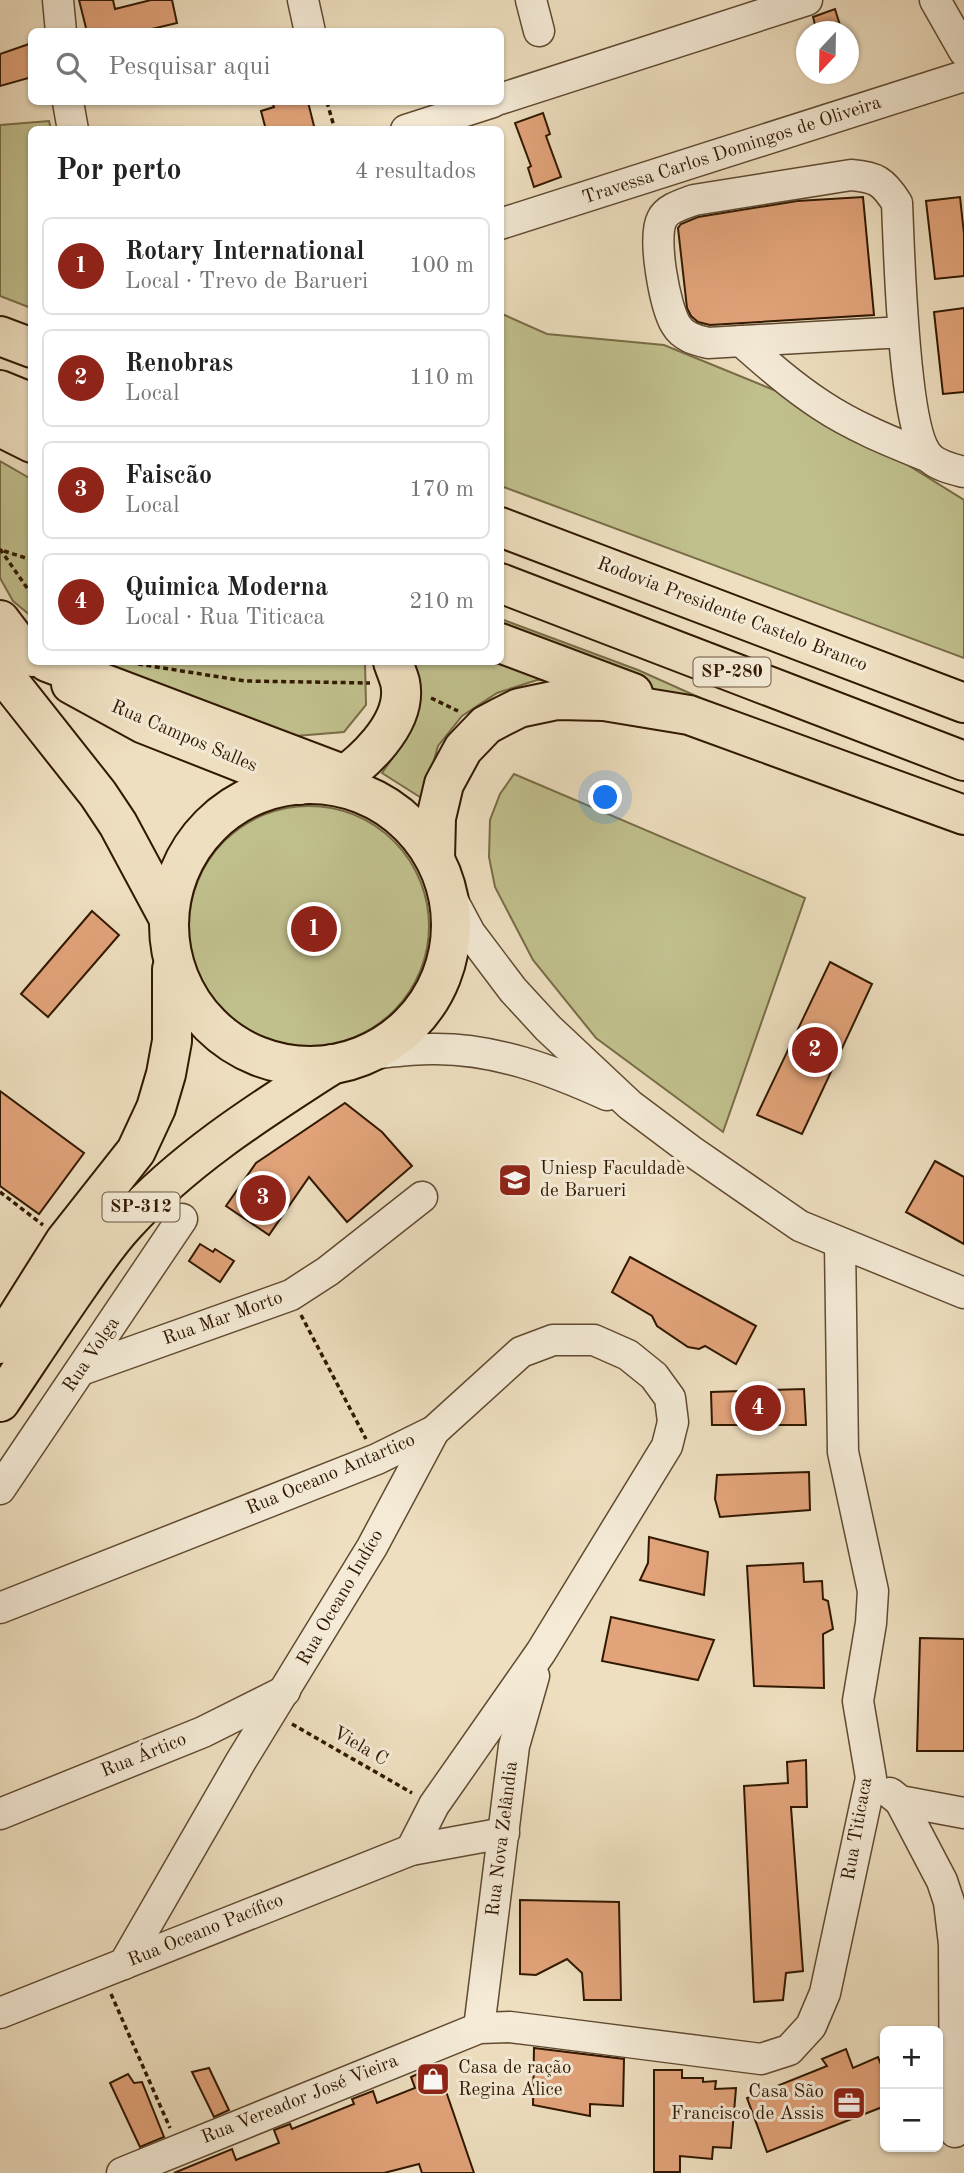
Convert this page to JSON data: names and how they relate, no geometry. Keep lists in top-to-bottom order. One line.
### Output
{"streets":{"main road":["Rodovia Presidente Castelo Branco","SP-280","SP-312"],"street":["Travessa Carlos Domingos de Oliveira","Rua Mar Morto","Rua Volga","Rua Oceano Antartico","Rua Oceano Indíco","Rua Ártico","Rua Titicaca","Rua Nova Zelândia","Rua Oceano Pacífico","Rua Vereador José Vieira"],"path":["Viela C"]},"crossings":[["Rua Mar Morto","Rua Volga"],["Rua Oceano Antartico","Rua Oceano Indíco"],["Rua Oceano Antartico","Rua Nova Zelândia"],["Rua Oceano Indíco","Viela C"],["Rua Oceano Indíco","Rua Ártico"],["Rua Oceano Indíco","Rua Oceano Pacífico"],["Viela C","Rua Ártico"],["Rua Titicaca","Rua Nova Zelândia"],["Rua Titicaca","Rua Vereador José Vieira"],["Rua Nova Zelândia","Rua Oceano Pacífico"],["Rua Nova Zelândia","Rua Vereador José Vieira"]],"places":{"school or university":["Uniesp Faculdade de Barueri"],"shop":["Casa de ração Regina Alice"],"office":["Casa São Francisco de Assis"]},"north":"bottom","page":{"search":"Pesquisar aqui","heading":["Por perto","4 resultados"],"list":[{"mark":"1","name":"Rotary International","note":"Local · Trevo de Barueri","value":"100 m"},{"mark":"2","name":"Renobras","note":"Local","value":"110 m"},{"mark":"3","name":"Faiscão","note":"Local","value":"170 m"},{"mark":"4","name":"Quimica Moderna","note":"Local · Rua Titicaca","value":"210 m"}],"pins":["1","2","3","4"],"map_buttons":["+","−"]}}
